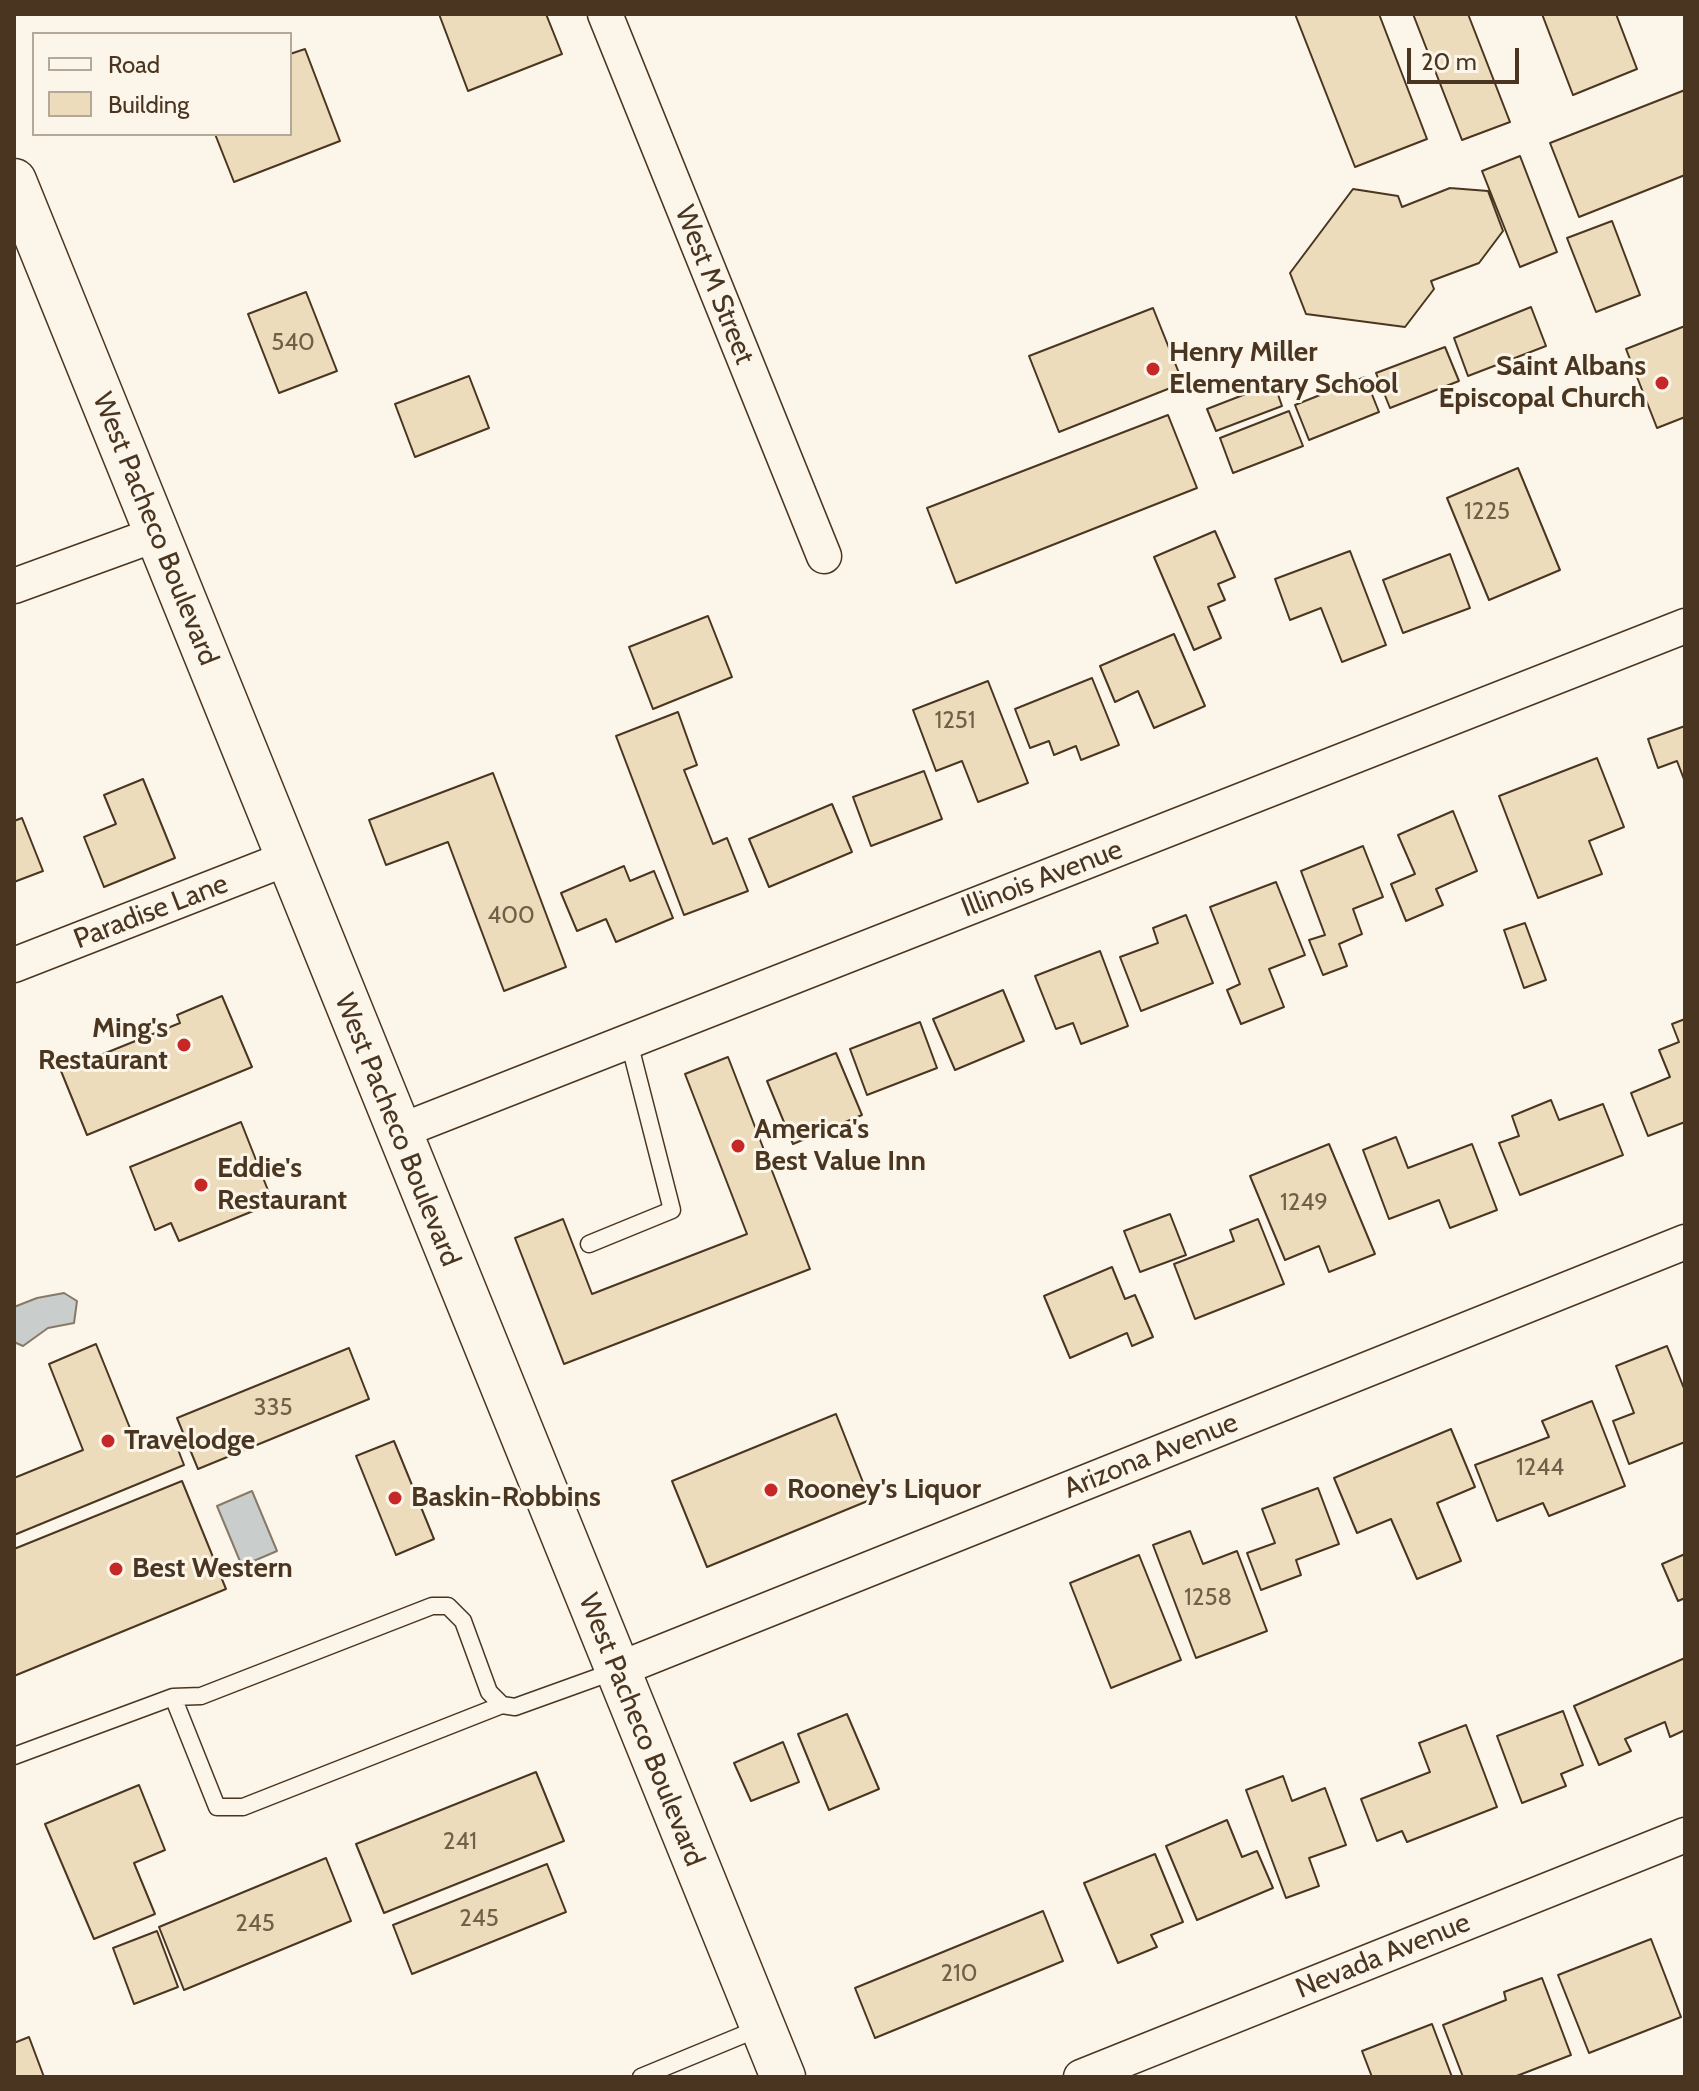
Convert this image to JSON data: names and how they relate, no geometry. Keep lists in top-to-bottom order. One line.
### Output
{"streets":{"highway":["West Pacheco Boulevard"],"street":["West M Street","Illinois Avenue","Paradise Lane","Arizona Avenue","Nevada Avenue"]},"crossings":[["West Pacheco Boulevard","Illinois Avenue"],["West Pacheco Boulevard","Paradise Lane"],["West Pacheco Boulevard","Arizona Avenue"]],"places":["Henry Miller Elementary School","Saint Albans Episcopal Church","Ming's Restaurant","America's Best Value Inn","Eddie's Restaurant","Travelodge","Rooney's Liquor","Baskin-Robbins","Best Western"],"house_numbers":["540","1225","1251","400","1249","335","1244","1258","241","245","245","210"],"legend":["Road","Building"],"scale_bar":"20 m"}
